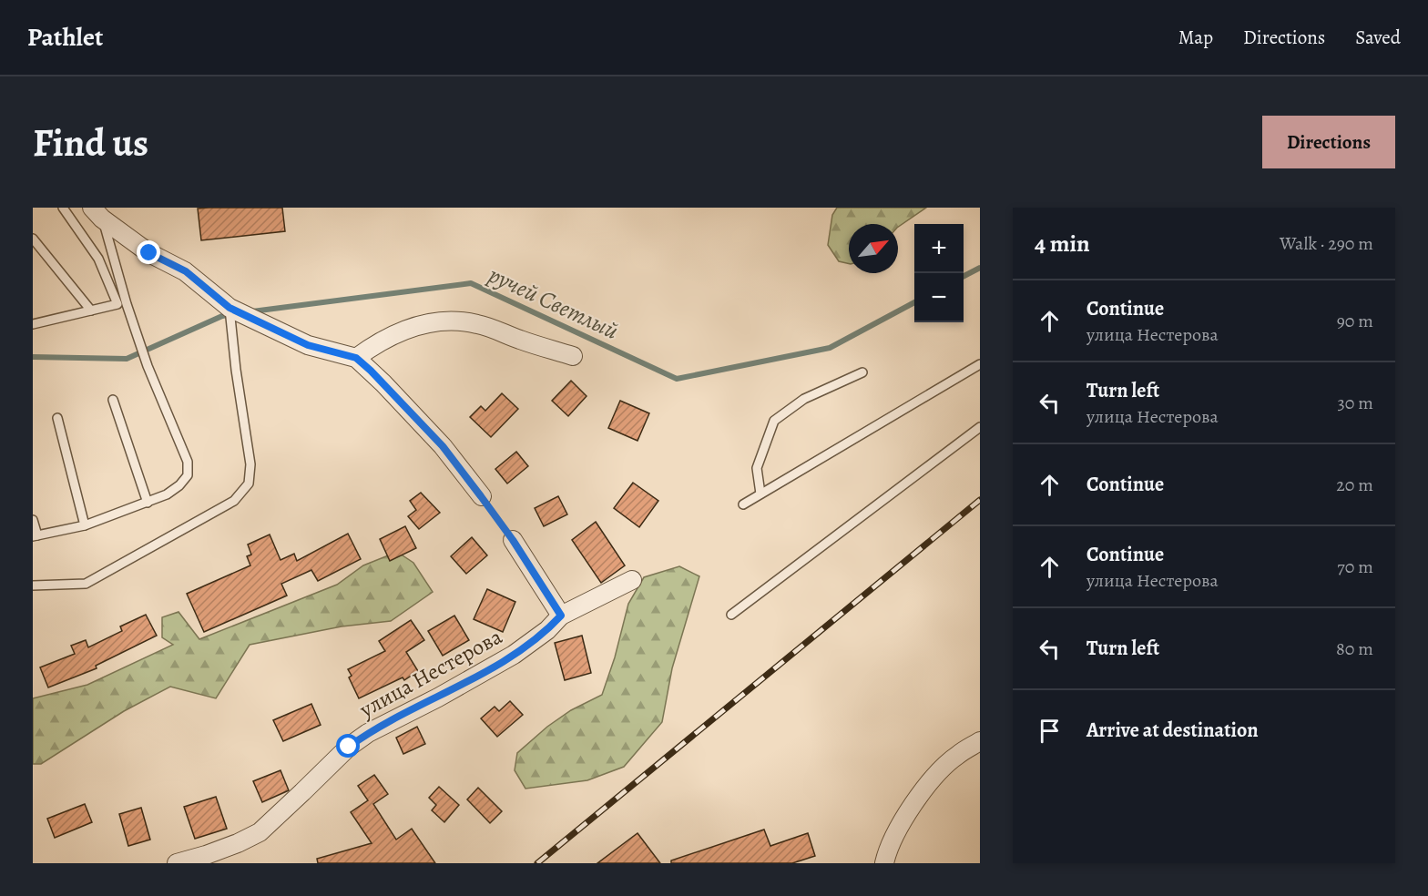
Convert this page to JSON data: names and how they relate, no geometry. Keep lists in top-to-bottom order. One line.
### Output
{"streets":{"street":["улица Нестерова"]},"water":["ручей Светлый"],"north":"top right","page":{"header":"Pathlet","nav":["Map","Directions","Saved"],"buttons":"Directions","title":"Find us","heading":["4 min","Walk · 290 m"],"map_buttons":["+","−"],"list":[["Continue","улица Нестерова","90 m"],["Turn left","улица Нестерова","30 m"],["Continue","20 m"],["Continue","улица Нестерова","70 m"],["Turn left","80 m"],"Arrive at destination"]}}
